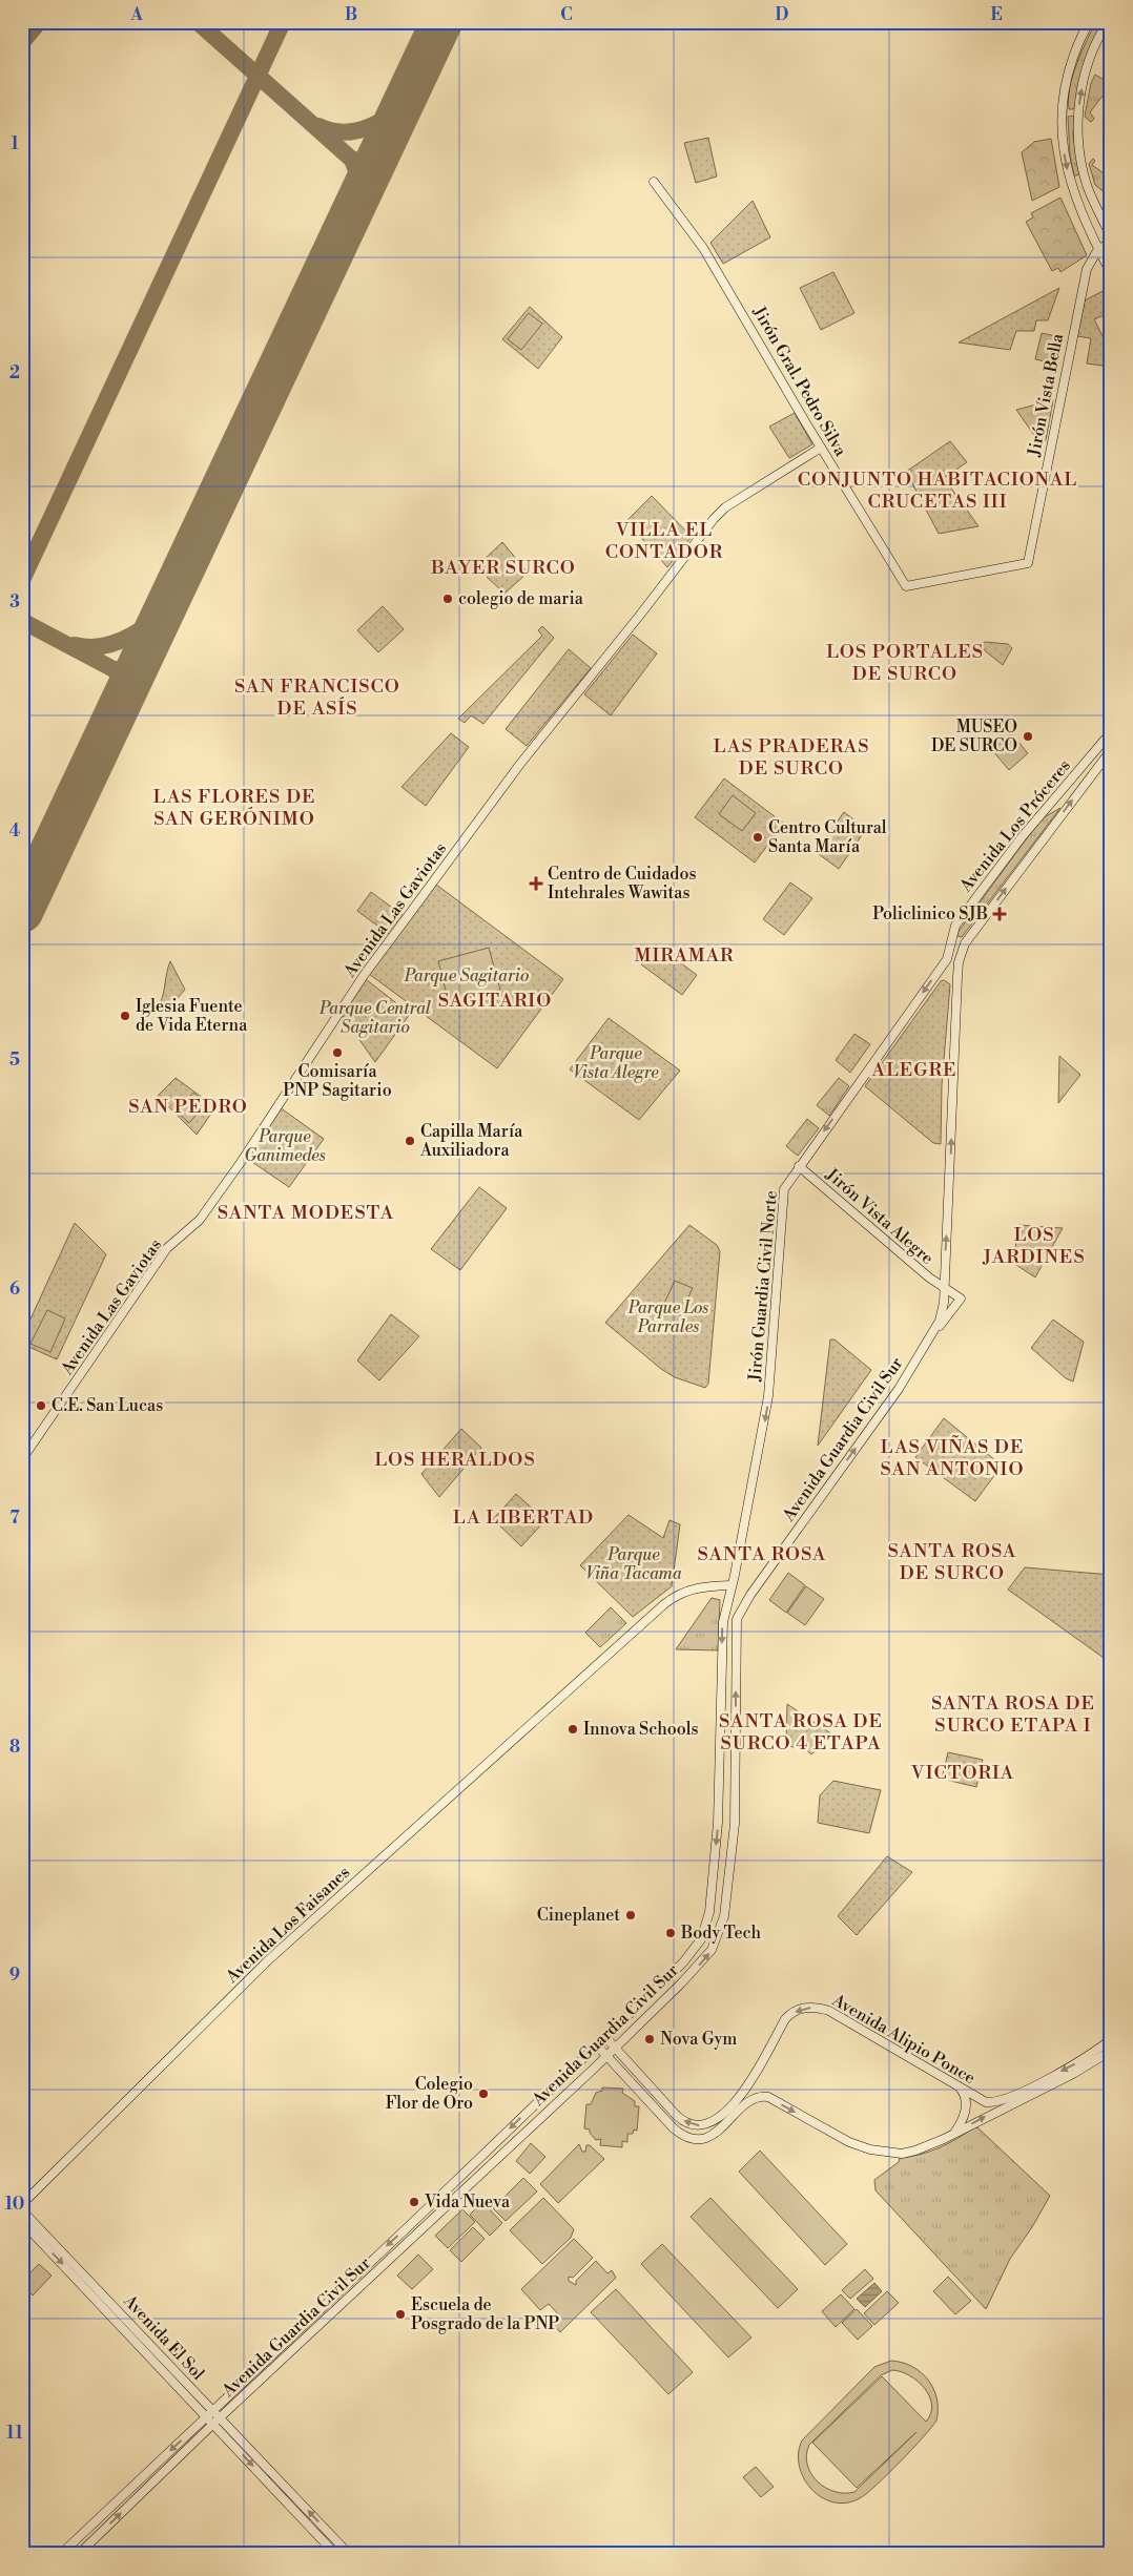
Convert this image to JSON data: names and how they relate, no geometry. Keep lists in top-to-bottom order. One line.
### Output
{"streets":{"main road":["Jirón Gral. Pedro Silva","Jirón Vista Bella","Avenida Los Próceres","Avenida Las Gaviotas","Jirón Vista Alegre","Jirón Guardia Civil Norte","Avenida Guardia Civil Sur","Avenida Los Faisanes","Avenida Alipio Ponce","Avenida El Sol"]},"crossings":[["Jirón Gral. Pedro Silva","Jirón Vista Bella"],["Jirón Gral. Pedro Silva","Avenida Las Gaviotas"],["Avenida Los Próceres","Jirón Guardia Civil Norte"],["Avenida Los Próceres","Avenida Guardia Civil Sur"],["Jirón Vista Alegre","Jirón Guardia Civil Norte"],["Jirón Vista Alegre","Avenida Guardia Civil Sur"],["Jirón Guardia Civil Norte","Avenida Guardia Civil Sur"],["Jirón Guardia Civil Norte","Avenida Los Faisanes"],["Avenida Guardia Civil Sur","Avenida Alipio Ponce"],["Avenida Guardia Civil Sur","Avenida El Sol"]],"one_way":["Jirón Guardia Civil Norte"],"districts":["CONJUNTO HABITACIONAL CRUCETAS III","VILLA EL CONTADOR","BAYER SURCO","LOS PORTALES DE SURCO","SAN FRANCISCO DE ASÍS","LAS PRADERAS DE SURCO","LAS FLORES DE SAN GERÓNIMO","MIRAMAR","SAGITARIO","ALEGRE","SAN PEDRO","SANTA MODESTA","LOS JARDINES","LAS VIÑAS DE SAN ANTONIO","LOS HERALDOS","LA LIBERTAD","SANTA ROSA DE SURCO","SANTA ROSA","SANTA ROSA DE SURCO ETAPA I","SANTA ROSA DE SURCO 4 ETAPA","VICTORIA"],"parks":["Parque Sagitario","Parque Central Sagitario","Parque Vista Alegre","Parque Ganimedes","Parque Los Parrales","Parque Viña Tacama"],"places":{"other":["colegio de maria","MUSEO DE SURCO","Centro Cultural Santa María","Iglesia Fuente de Vida Eterna","Comisaría PNP Sagitario","Capilla María Auxiliadora","C.E. San Lucas","Innova Schools","Cineplanet","Body Tech","Nova Gym","Colegio Flor de Oro","Vida Nueva","Escuela de Posgrado de la PNP"],"health":["Centro de Cuidados Intehrales Wawitas","Policlinico SJB"]},"grid":{"columns":["A","B","C","D","E"],"rows":["1","2","3","4","5","6","7","8","9","10","11"]}}
